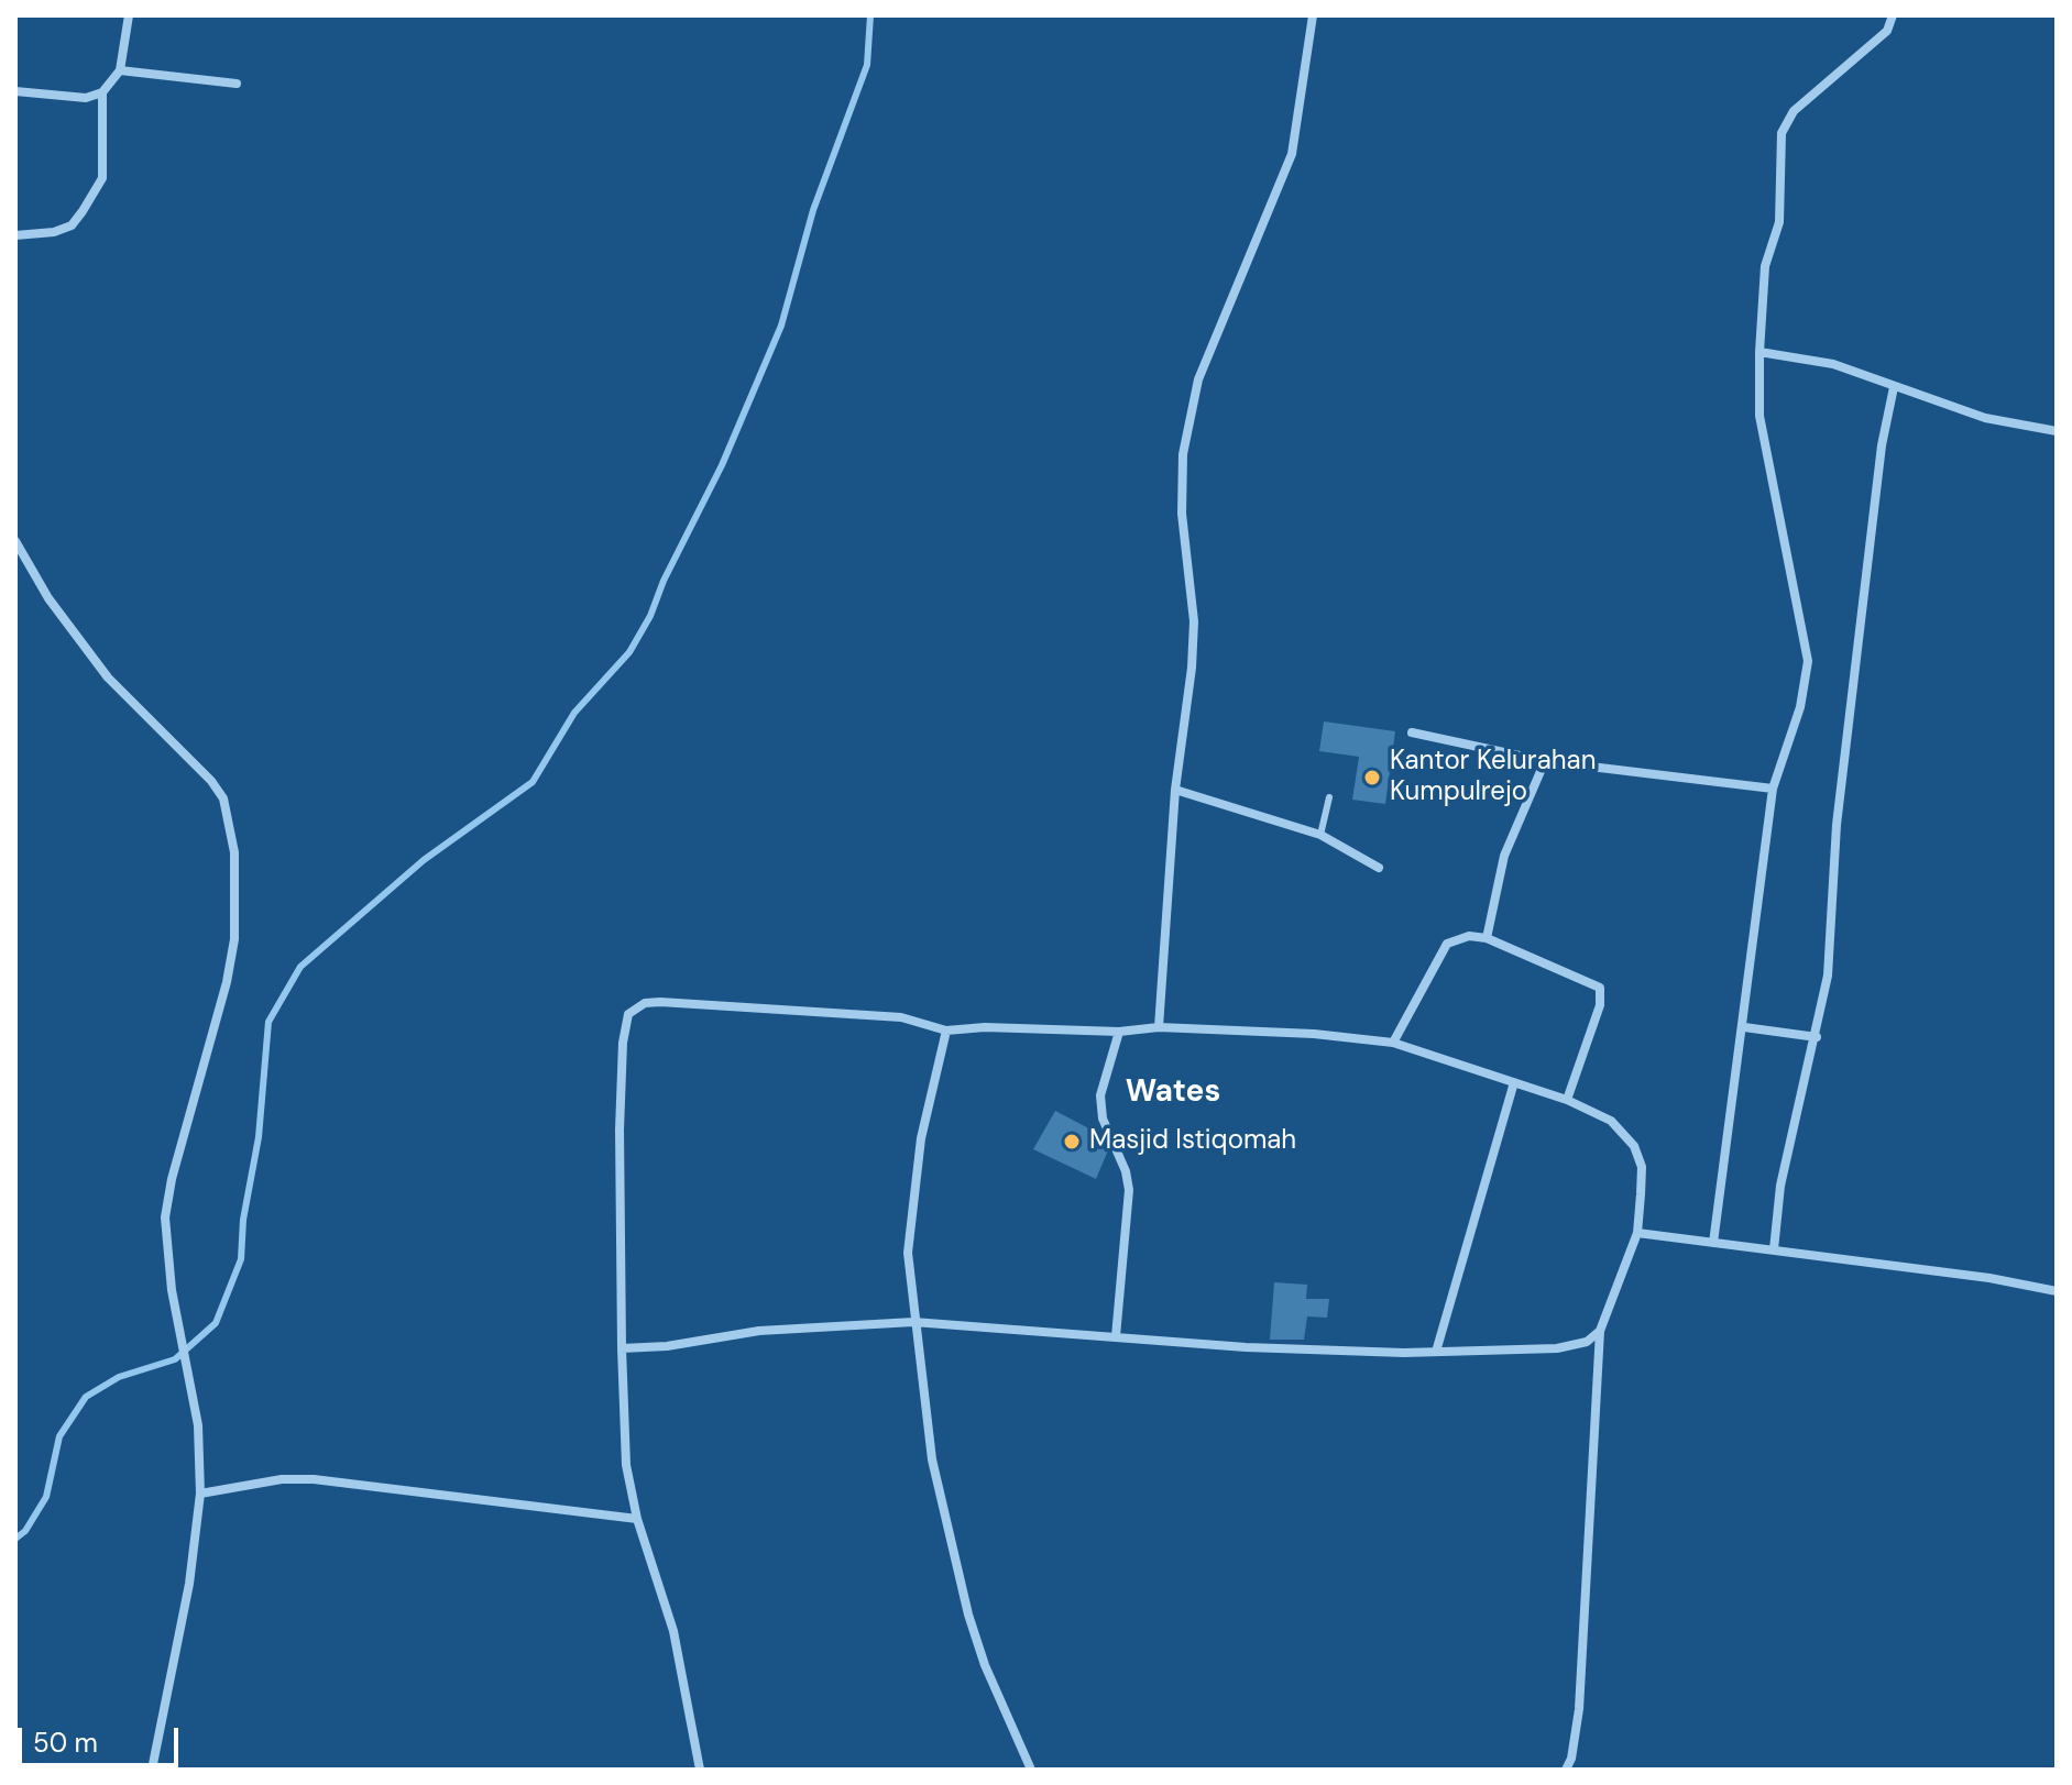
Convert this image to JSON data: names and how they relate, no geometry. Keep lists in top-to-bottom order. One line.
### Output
{"districts":["Wates"],"places":["Kantor Kelurahan Kumpulrejo","Masjid Istiqomah"],"scale_bar":"50 m"}
